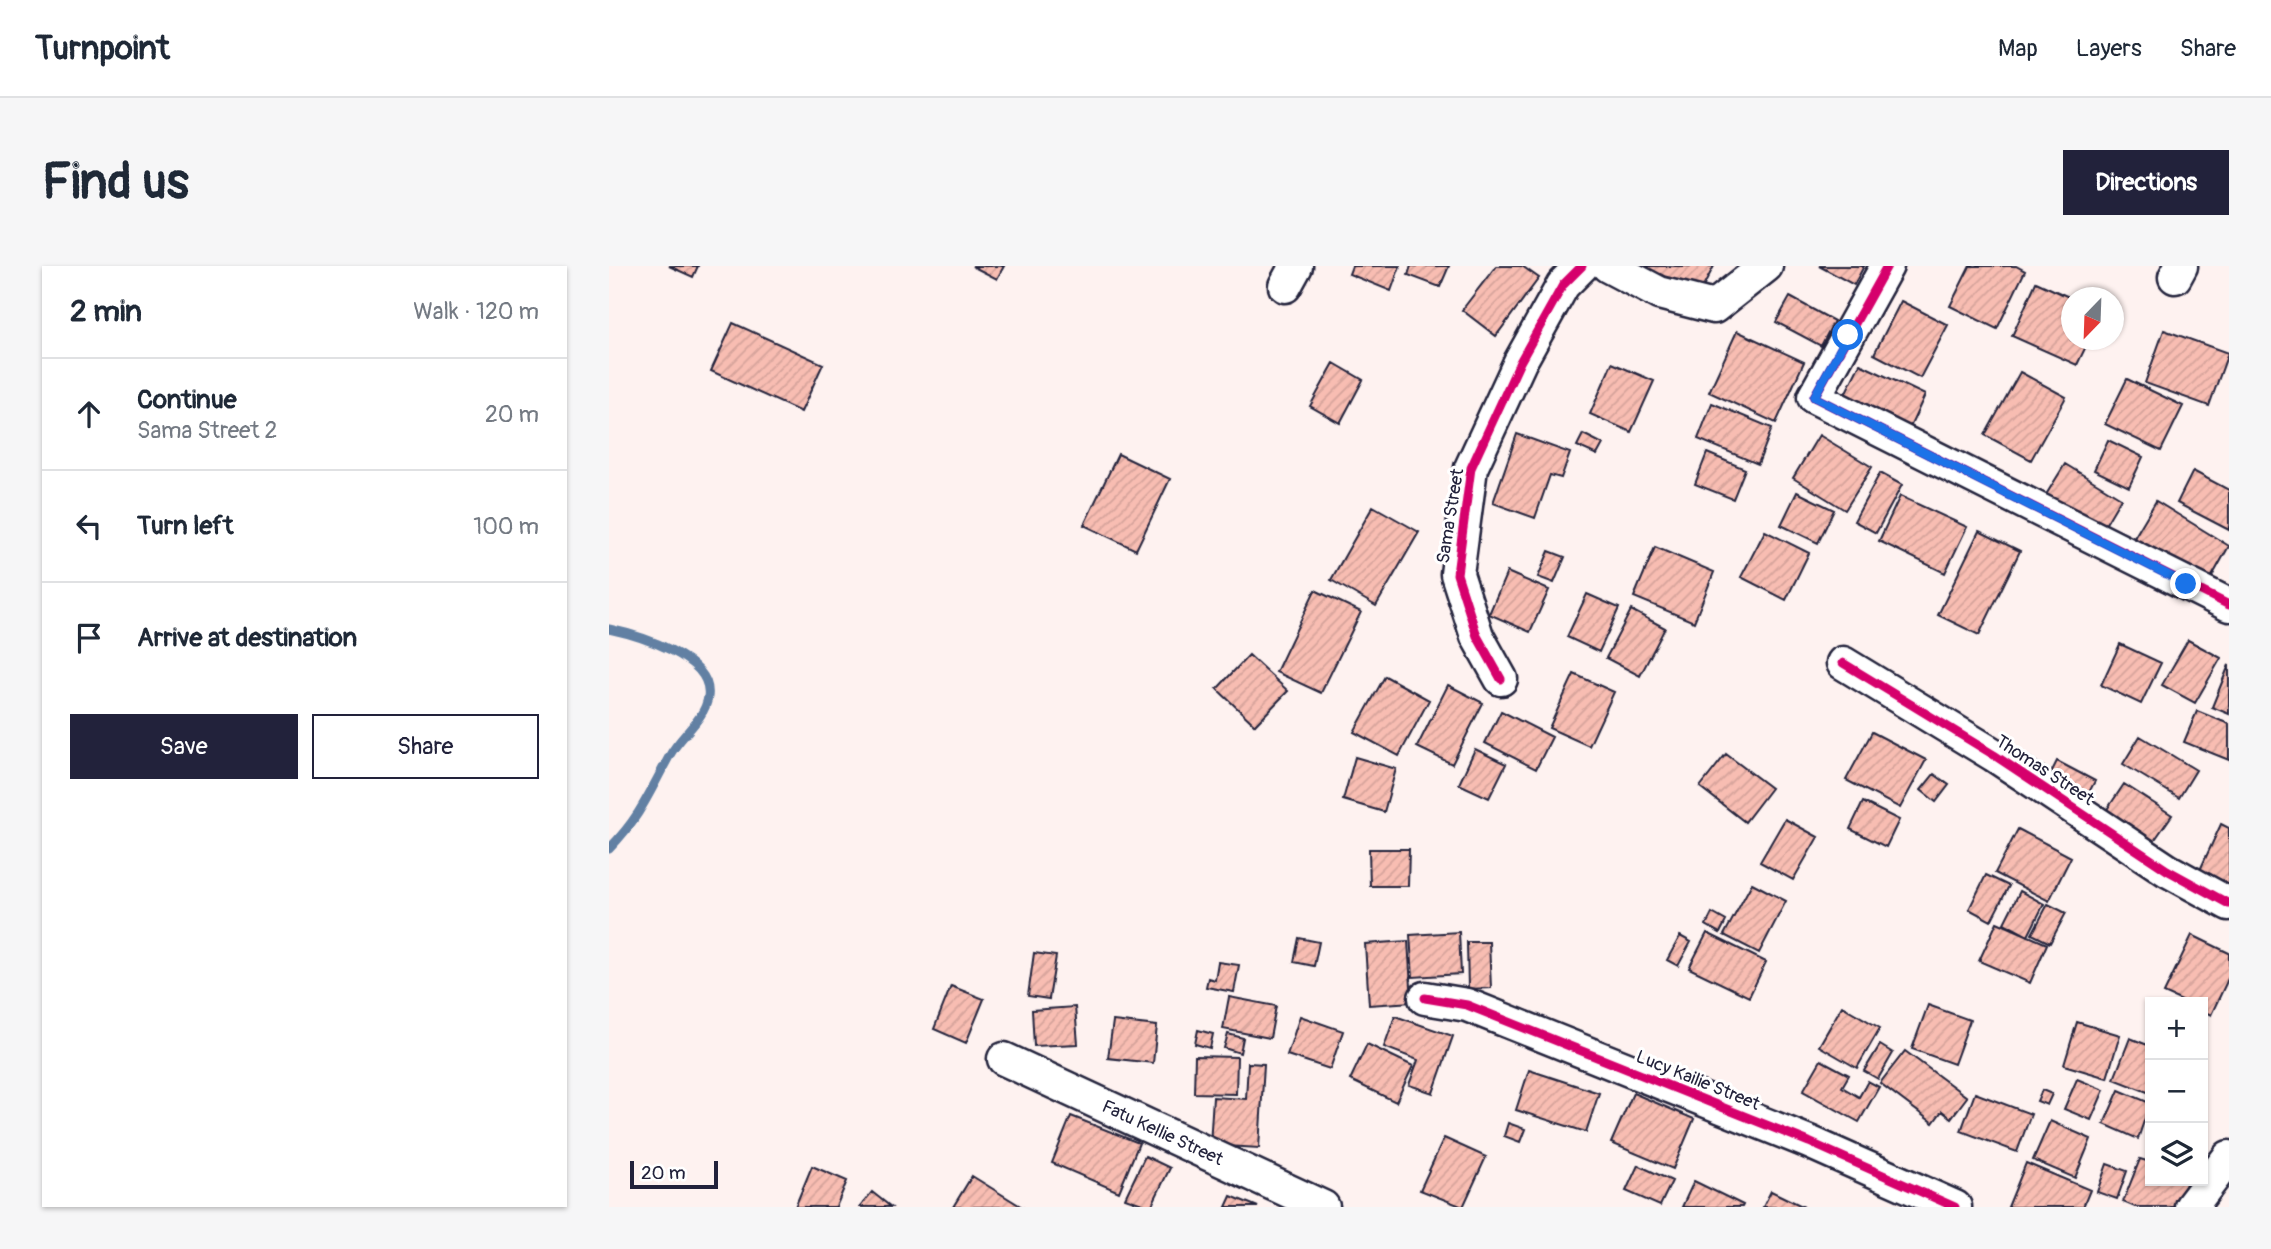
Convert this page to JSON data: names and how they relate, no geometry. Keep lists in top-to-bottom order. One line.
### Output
{"streets":{"street":["Sama Street","Thomas Street","Lucy Kailie Street","Fatu Kellie Street"]},"scale_bar":"20 m","north":"bottom left","page":{"header":"Turnpoint","nav":["Map","Layers","Share"],"buttons":["Directions",["Save","Share"]],"title":"Find us","heading":["2 min","Walk · 120 m"],"list":[["Continue","Sama Street 2","20 m"],["Turn left","100 m"],"Arrive at destination"],"map_buttons":["+","−"],"scale":"20 m"}}
